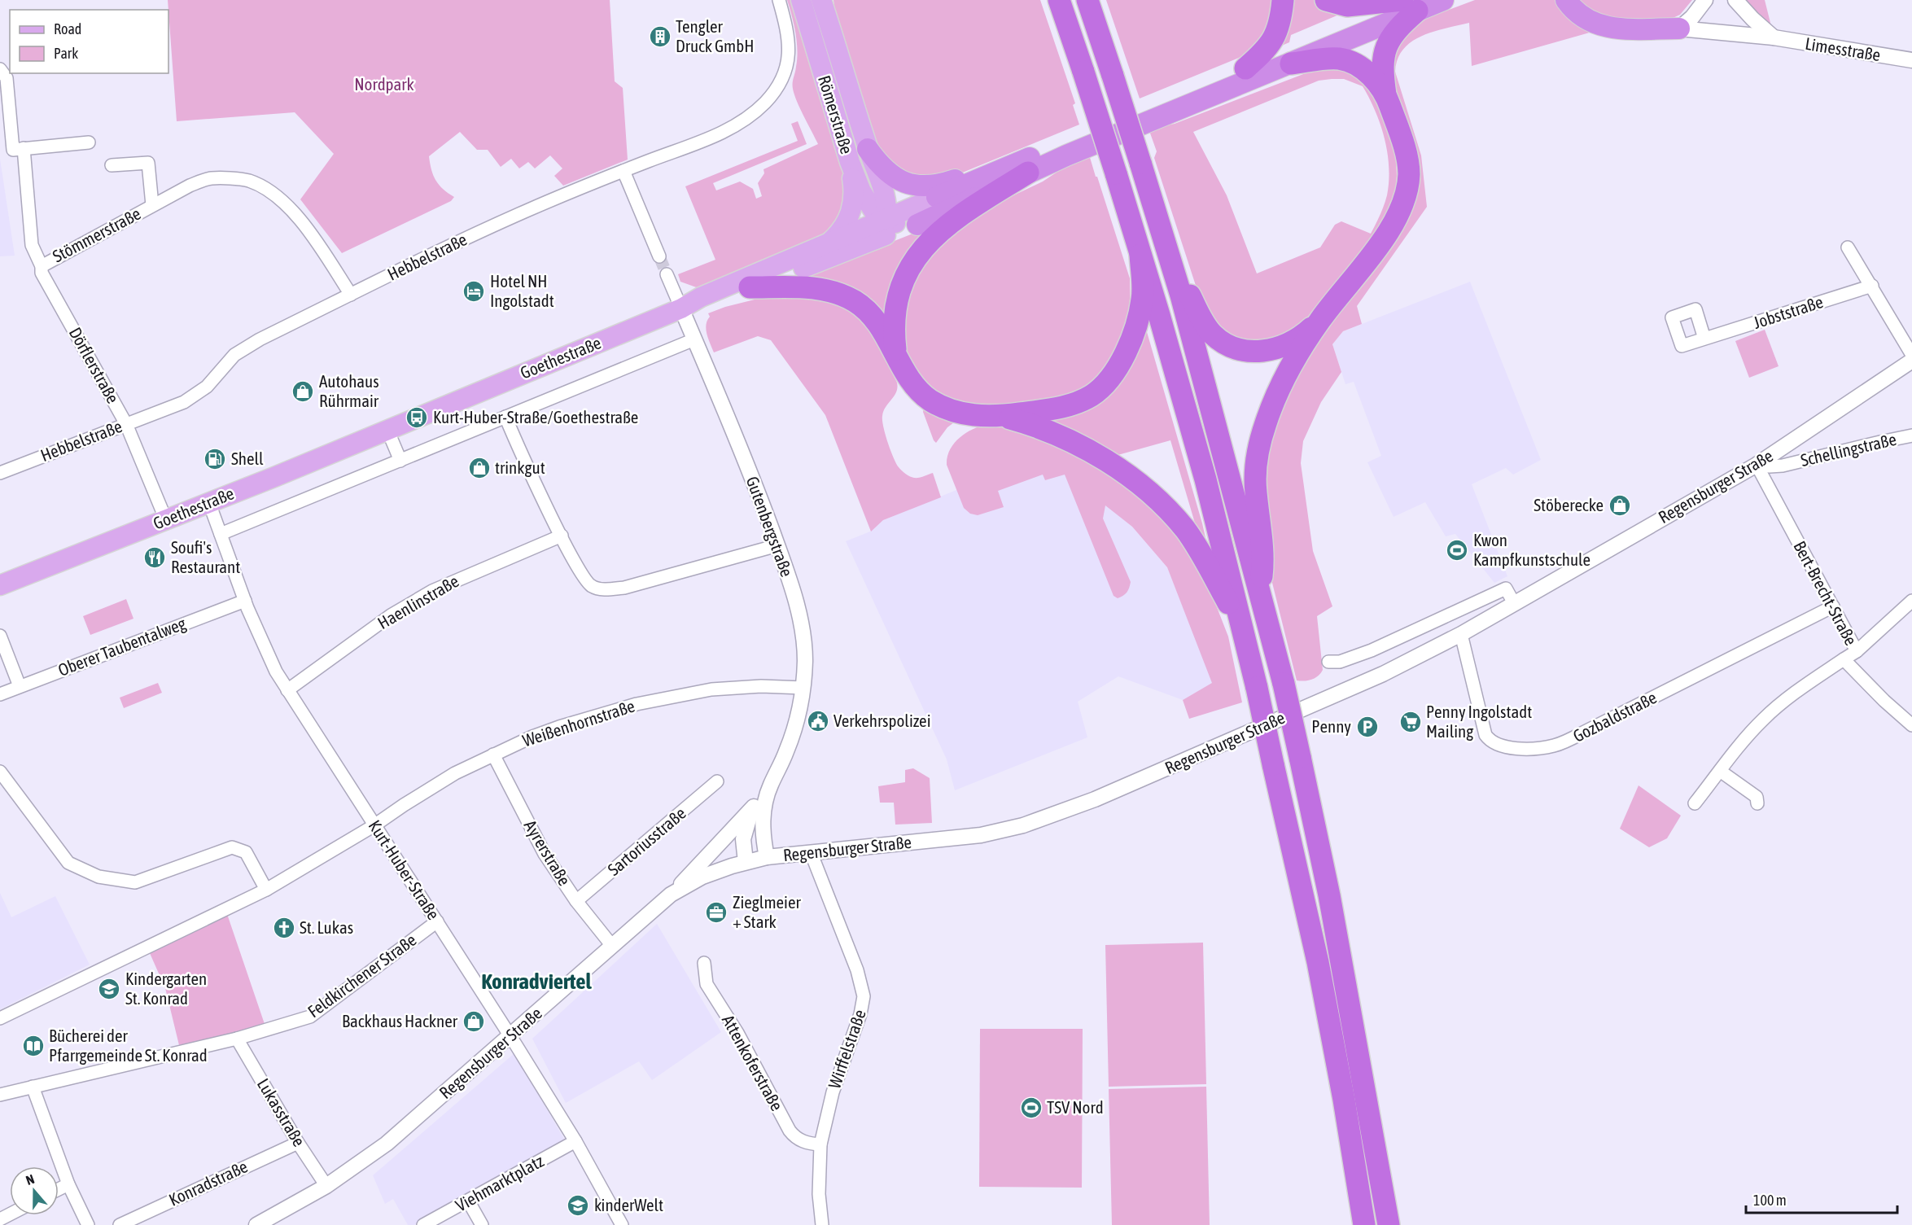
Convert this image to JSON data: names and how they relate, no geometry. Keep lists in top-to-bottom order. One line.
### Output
{"streets":{"main road":["Römerstraße","Goethestraße"],"street":["Limesstraße","Stömmerstraße","Hebbelstraße","Jobststraße","Dörflerstraße","Schellingstraße","Regensburger Straße","Gutenbergstraße","Bert-Brecht-Straße","Haenlinstraße","Oberer Taubentalweg","Gozbaldstraße","Weißenhornstraße","Sartoriusstraße","Ayrerstraße","Kurt-Huber-Straße","Feldkirchener Straße","Wirffelstraße","Attenkoferstraße","Lukasstraße","Konradstraße","Viehmarktplatz"]},"crossings":[["Stömmerstraße","Hebbelstraße"],["Stömmerstraße","Dörflerstraße"],["Hebbelstraße","Dörflerstraße"],["Goethestraße","Dörflerstraße"],["Goethestraße","Gutenbergstraße"],["Goethestraße","Kurt-Huber-Straße"],["Schellingstraße","Regensburger Straße"],["Schellingstraße","Bert-Brecht-Straße"],["Regensburger Straße","Gutenbergstraße"],["Regensburger Straße","Bert-Brecht-Straße"],["Regensburger Straße","Gozbaldstraße"],["Regensburger Straße","Ayrerstraße"],["Regensburger Straße","Kurt-Huber-Straße"],["Regensburger Straße","Wirffelstraße"],["Regensburger Straße","Lukasstraße"],["Gutenbergstraße","Weißenhornstraße"],["Bert-Brecht-Straße","Gozbaldstraße"],["Haenlinstraße","Kurt-Huber-Straße"],["Oberer Taubentalweg","Kurt-Huber-Straße"],["Weißenhornstraße","Ayrerstraße"],["Weißenhornstraße","Kurt-Huber-Straße"],["Sartoriusstraße","Ayrerstraße"],["Kurt-Huber-Straße","Feldkirchener Straße"],["Kurt-Huber-Straße","Viehmarktplatz"],["Feldkirchener Straße","Lukasstraße"],["Wirffelstraße","Attenkoferstraße"],["Lukasstraße","Konradstraße"]],"districts":["Konradviertel"],"parks":["Nordpark"],"places":{"building":["Tengler Druck GmbH"],"hotel":["Hotel NH Ingolstadt"],"shop":["Autohaus Rührmair","trinkgut","Stöberecke","Backhaus Hackner"],"bus stop":["Kurt-Huber-Straße/Goethestraße"],"fuel station":["Shell"],"sports":["Kwon Kampfkunstschule","TSV Nord"],"restaurant":["Soufi's Restaurant"],"public building":["Verkehrspolizei"],"supermarket":["Penny Ingolstadt Mailing"],"parking":["Penny"],"office":["Zieglmeier + Stark"],"church":["St. Lukas"],"school or university":["Kindergarten St. Konrad","kinderWelt"],"library":["Bücherei der Pfarrgemeinde St. Konrad"]},"legend":["Road","Park"],"scale_bar":"100 m","north":"top"}
